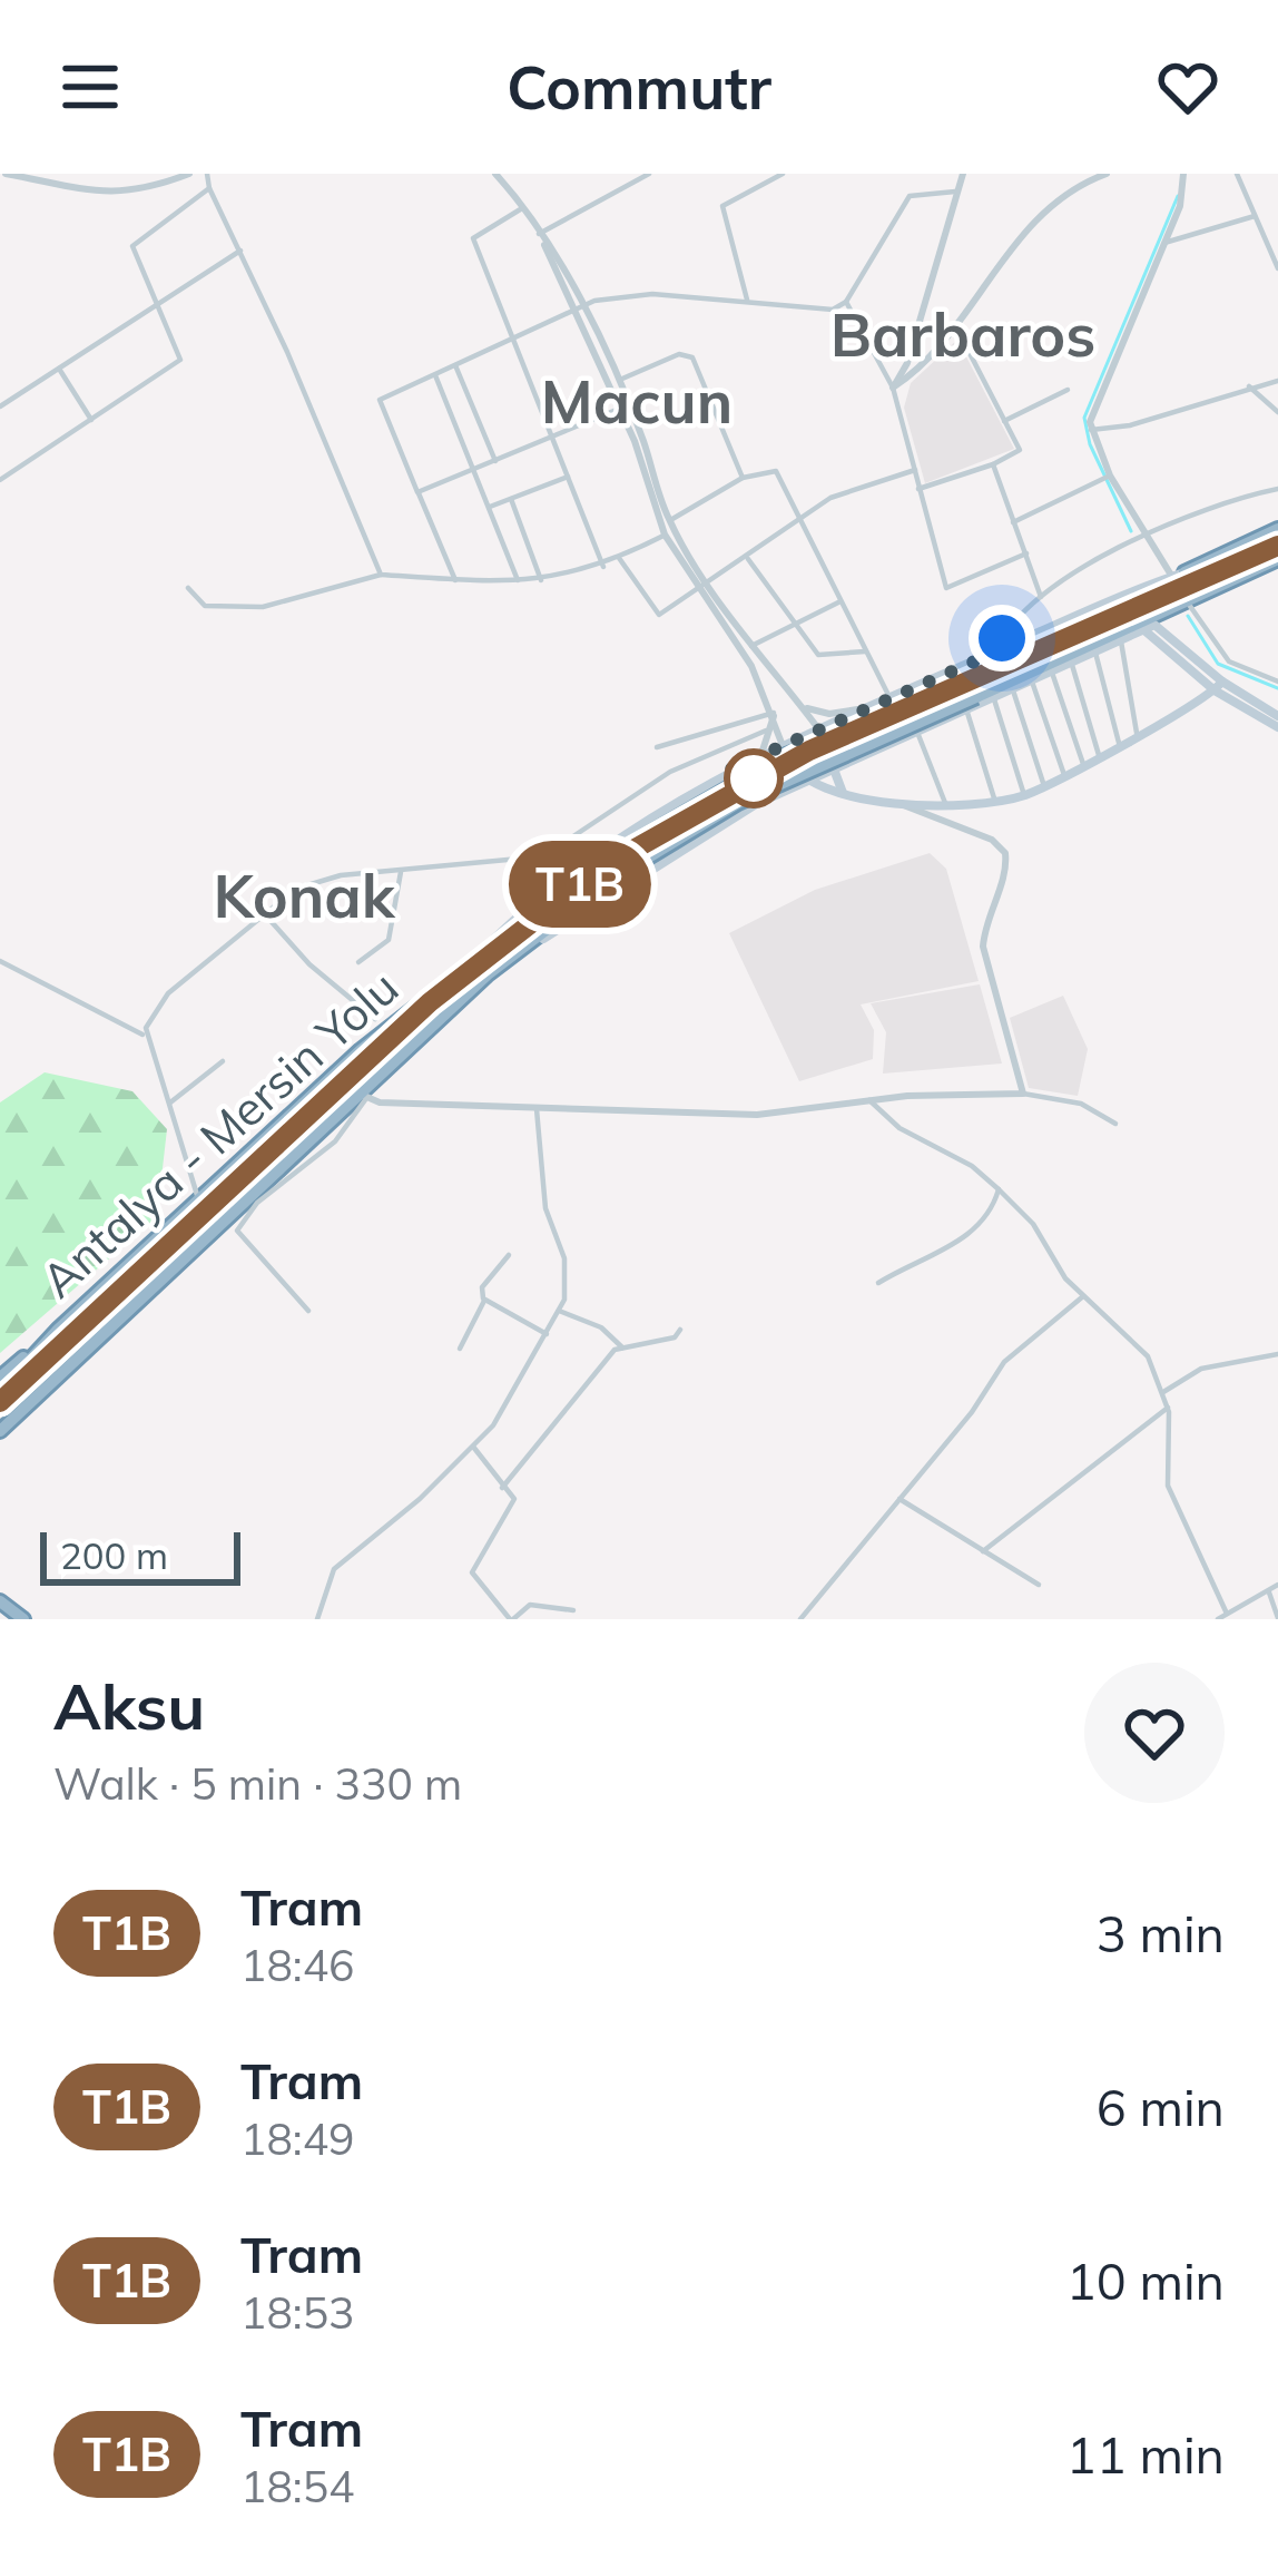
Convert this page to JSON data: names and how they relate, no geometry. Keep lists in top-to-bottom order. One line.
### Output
{"streets":{"highway":["Antalya - Mersin Yolu"]},"districts":["Barbaros","Macun","Konak"],"lines":["tram line T1B"],"scale_bar":"200 m","page":{"header":"Commutr","on_map":"T1B","scale":"200 m","heading":["Aksu","Walk · 5 min · 330 m"],"list":[{"mark":"T1B","name":"Tram","note":"18:46","value":"3 min"},{"mark":"T1B","name":"Tram","note":"18:49","value":"6 min"},{"mark":"T1B","name":"Tram","note":"18:53","value":"10 min"},{"mark":"T1B","name":"Tram","note":"18:54","value":"11 min"}]}}
